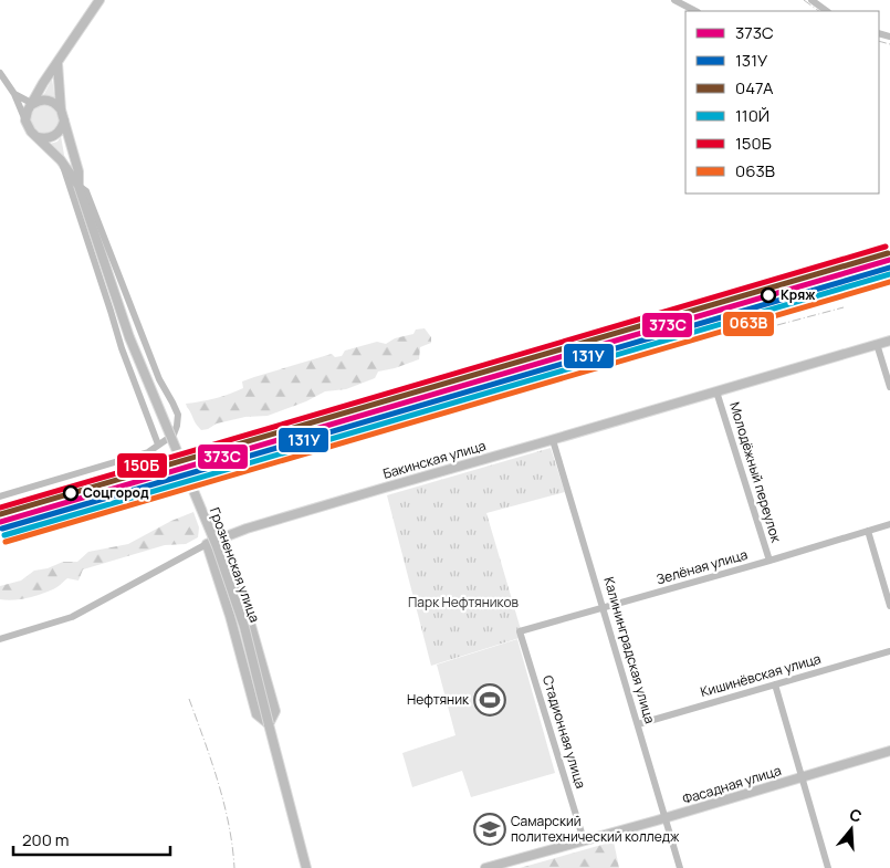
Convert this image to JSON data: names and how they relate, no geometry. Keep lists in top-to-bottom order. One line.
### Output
{"streets":{"main road":["Бакинская улица","Грозненская улица","Фасадная улица"],"street":["Молодёжный переулок","Зелёная улица","Калининградская улица","Кишинёвская улица","Стадионная улица"]},"crossings":[["Бакинская улица","Молодёжный переулок"],["Бакинская улица","Калининградская улица"],["Молодёжный переулок","Зелёная улица"],["Зелёная улица","Калининградская улица"],["Зелёная улица","Стадионная улица"],["Калининградская улица","Кишинёвская улица"],["Калининградская улица","Фасадная улица"],["Стадионная улица","Фасадная улица"]],"parks":["Парк Нефтяников"],"places":{"other":["Кряж","Соцгород"],"sports":["Нефтяник"],"school or university":["Самарский политехнический колледж"]},"lines":["transit line 150Б","transit line 047А","transit line 373C","transit line 131У","transit line 110Й","transit line 063В"],"legend":["373C","131У","047А","110Й","150Б","063В"],"scale_bar":"200 m","north":"top"}
